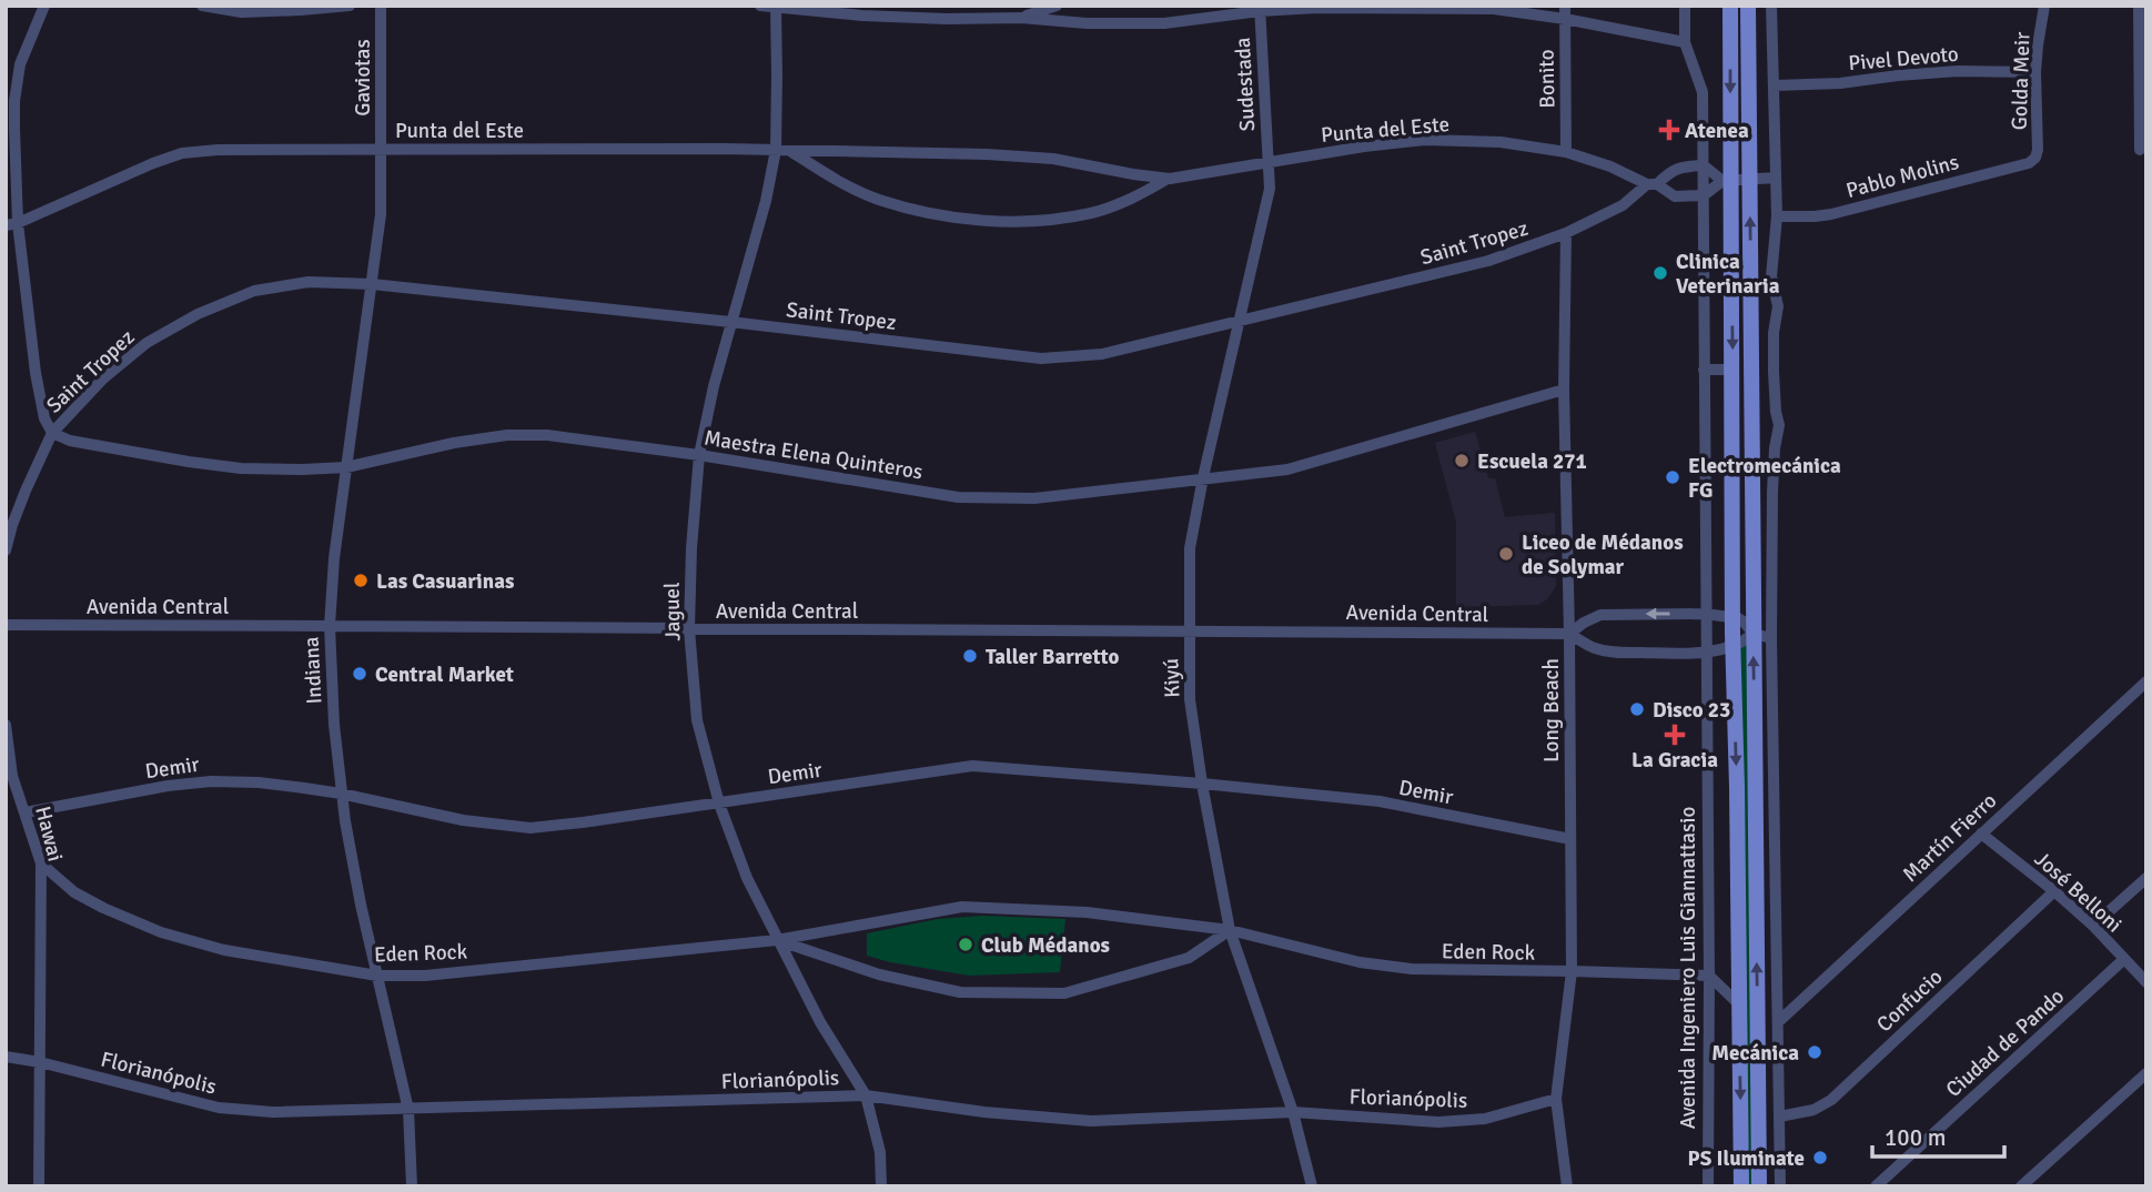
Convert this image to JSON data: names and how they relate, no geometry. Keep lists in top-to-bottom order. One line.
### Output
{"streets":{"street":["Pivel Devoto","Gaviotas","Bonito","Golda Meir","Sudestada","Punta del Este","Pablo Molins","Saint Tropez","Maestra Elena Quinteros","Avenida Central","Jaguel","Indiana","Kiyú","Long Beach","Demir","Hawai","Martín Fierro","José Belloni","Eden Rock","Avenida Ingeniero Luis Giannattasio","Confucio","Ciudad de Pando","Florianópolis"]},"crossings":[["Pivel Devoto","Golda Meir"],["Gaviotas","Punta del Este"],["Gaviotas","Indiana"],["Bonito","Punta del Este"],["Golda Meir","Pablo Molins"],["Sudestada","Punta del Este"],["Sudestada","Kiyú"],["Punta del Este","Saint Tropez"],["Punta del Este","Jaguel"],["Punta del Este","Indiana"],["Punta del Este","Kiyú"],["Punta del Este","Avenida Ingeniero Luis Giannattasio"],["Saint Tropez","Maestra Elena Quinteros"],["Saint Tropez","Jaguel"],["Saint Tropez","Indiana"],["Saint Tropez","Kiyú"],["Saint Tropez","Long Beach"],["Saint Tropez","Avenida Ingeniero Luis Giannattasio"],["Maestra Elena Quinteros","Jaguel"],["Maestra Elena Quinteros","Indiana"],["Maestra Elena Quinteros","Kiyú"],["Maestra Elena Quinteros","Long Beach"],["Avenida Central","Jaguel"],["Avenida Central","Indiana"],["Avenida Central","Kiyú"],["Avenida Central","Long Beach"],["Avenida Central","Avenida Ingeniero Luis Giannattasio"],["Jaguel","Demir"],["Jaguel","Eden Rock"],["Jaguel","Florianópolis"],["Indiana","Demir"],["Indiana","Eden Rock"],["Indiana","Florianópolis"],["Kiyú","Demir"],["Kiyú","Eden Rock"],["Kiyú","Florianópolis"],["Long Beach","Demir"],["Long Beach","Eden Rock"],["Long Beach","Florianópolis"],["Demir","Hawai"],["Hawai","Eden Rock"],["Hawai","Florianópolis"],["Martín Fierro","José Belloni"],["José Belloni","Confucio"],["José Belloni","Ciudad de Pando"],["Eden Rock","Avenida Ingeniero Luis Giannattasio"]],"places":{"health":["Atenea","La Gracia"],"other":["Clinica Veterinaria","Escuela 271","Electromecánica FG","Liceo de Médanos de Solymar","Las Casuarinas","Taller Barretto","Central Market","Disco 23","Club Médanos","Mecánica","PS Iluminate"]},"scale_bar":"100 m"}
